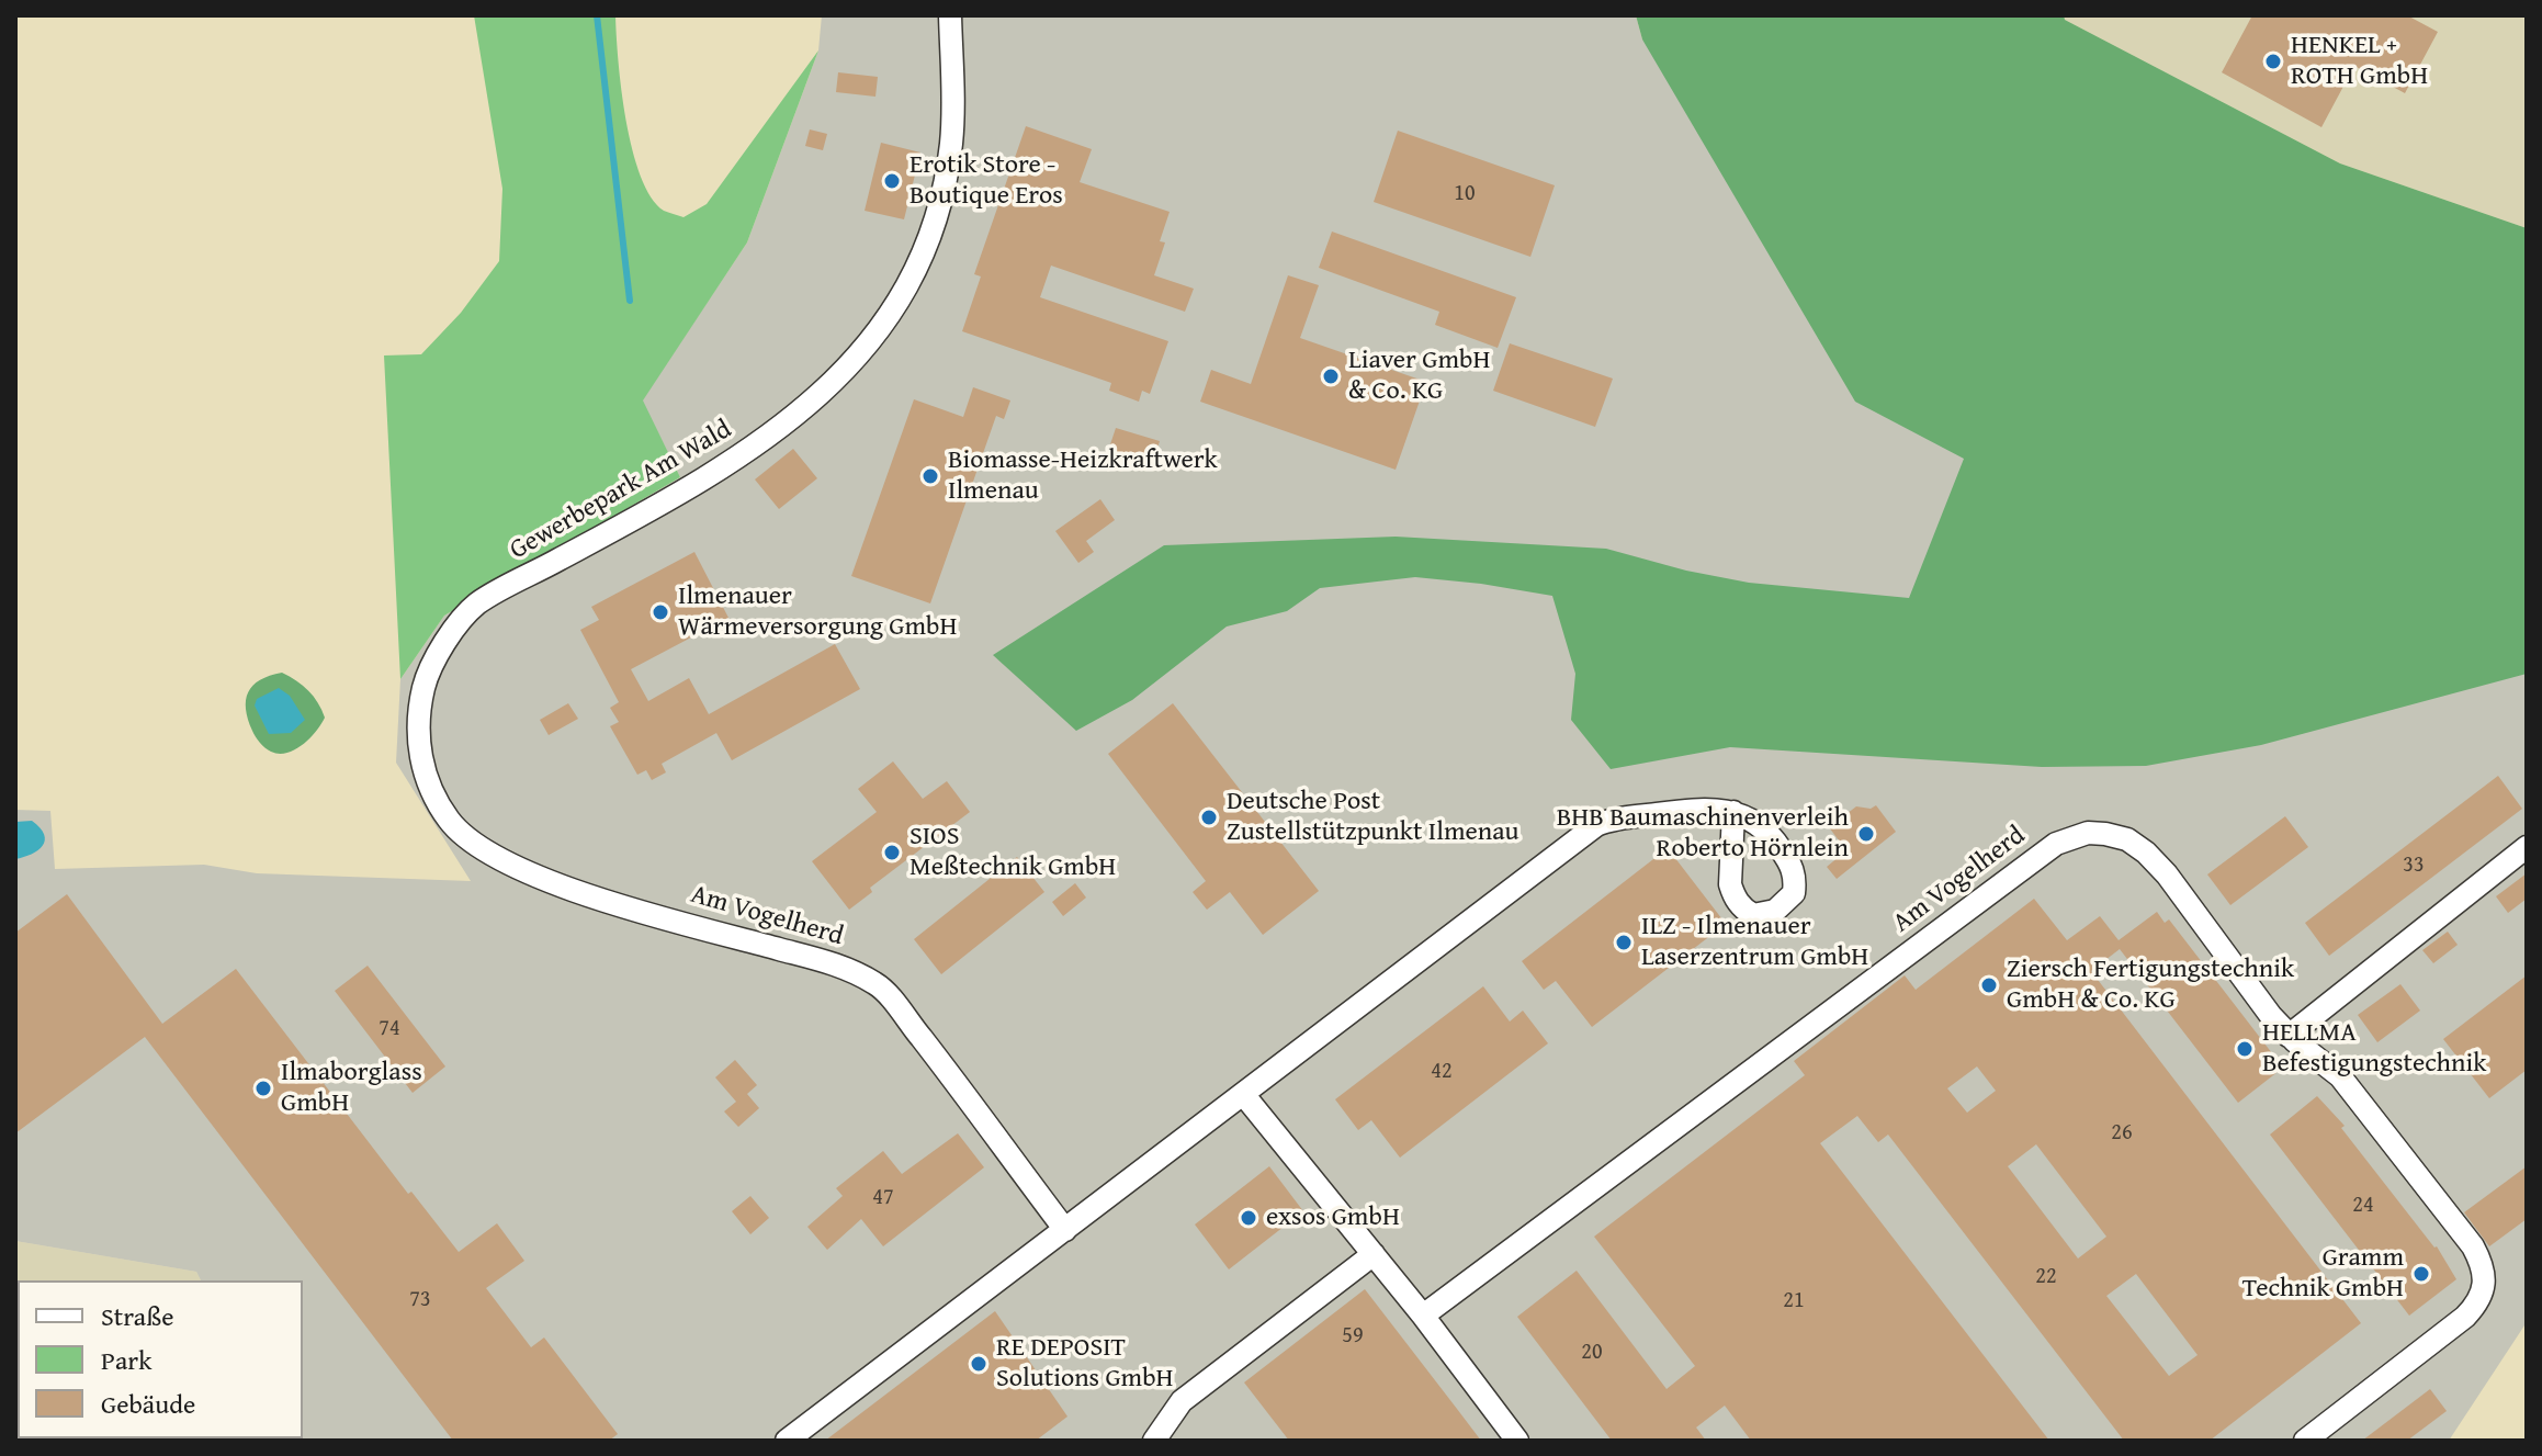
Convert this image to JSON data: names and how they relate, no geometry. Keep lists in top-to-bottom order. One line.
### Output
{"streets":{"street":["Gewerbepark Am Wald","Am Vogelherd"]},"crossings":[["Gewerbepark Am Wald","Am Vogelherd"]],"places":["HENKEL + ROTH GmbH","Erotik Store - Boutique Eros","Liaver GmbH & Co. KG","Biomasse-Heizkraftwerk Ilmenau","Ilmenauer Wärmeversorgung GmbH","Deutsche Post Zustellstützpunkt Ilmenau","BHB Baumaschinenverleih Roberto Hörnlein","SIOS Meßtechnik GmbH","ILZ - Ilmenauer Laserzentrum GmbH","Ziersch Fertigungstechnik GmbH & Co. KG","HELLMA Befestigungstechnik","Ilmaborglass GmbH","exsos GmbH","Gramm Technik GmbH","RE DEPOSIT Solutions GmbH"],"house_numbers":["10","33","74","42","26","47","24","22","73","21","59","20"],"legend":["Straße","Park","Gebäude"]}
